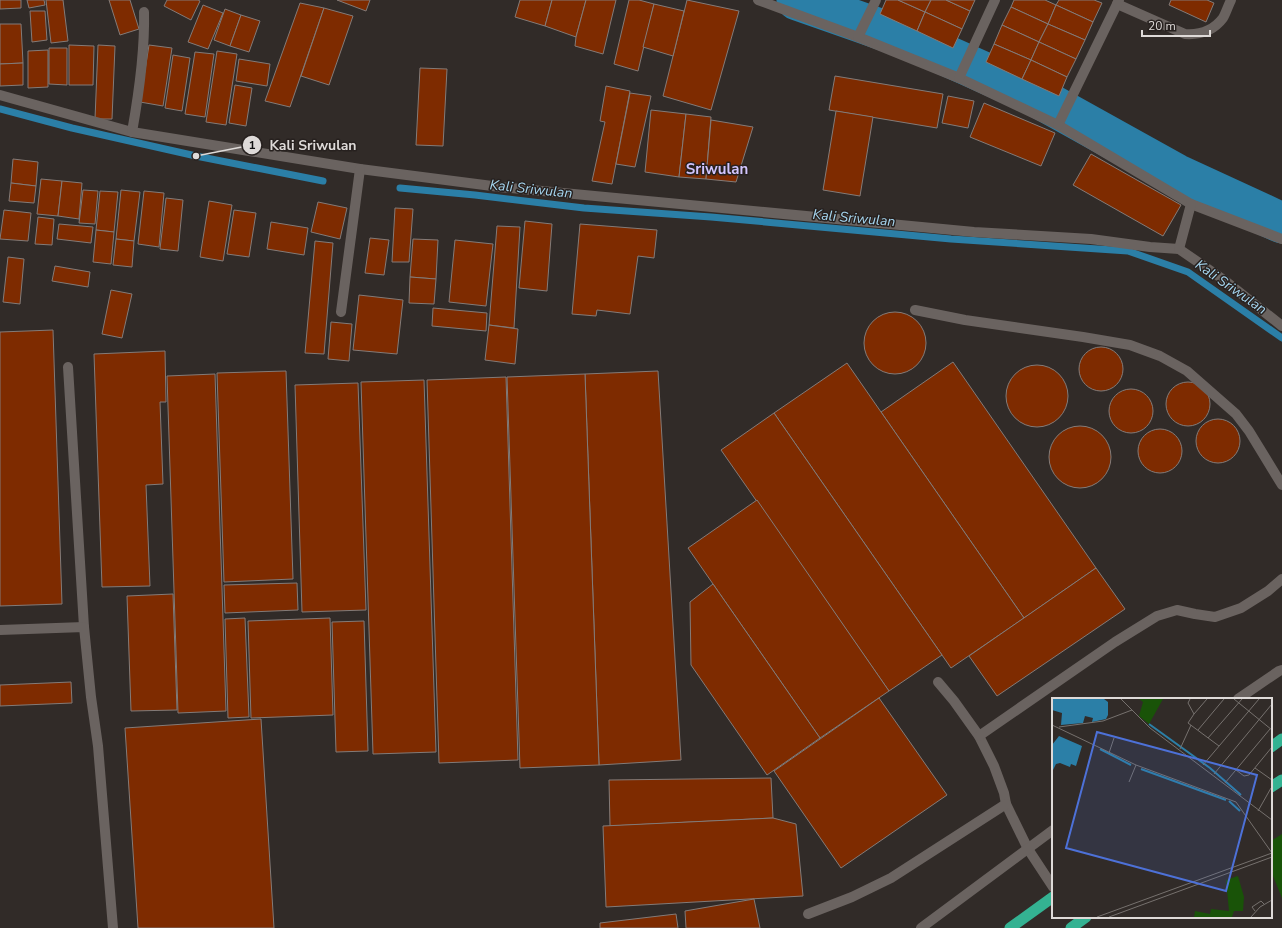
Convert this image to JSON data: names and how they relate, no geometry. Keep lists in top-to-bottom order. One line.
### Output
{"districts":["Sriwulan"],"water":["Kali Sriwulan"],"places":["Kali Sriwulan"],"scale_bar":"20 m"}
